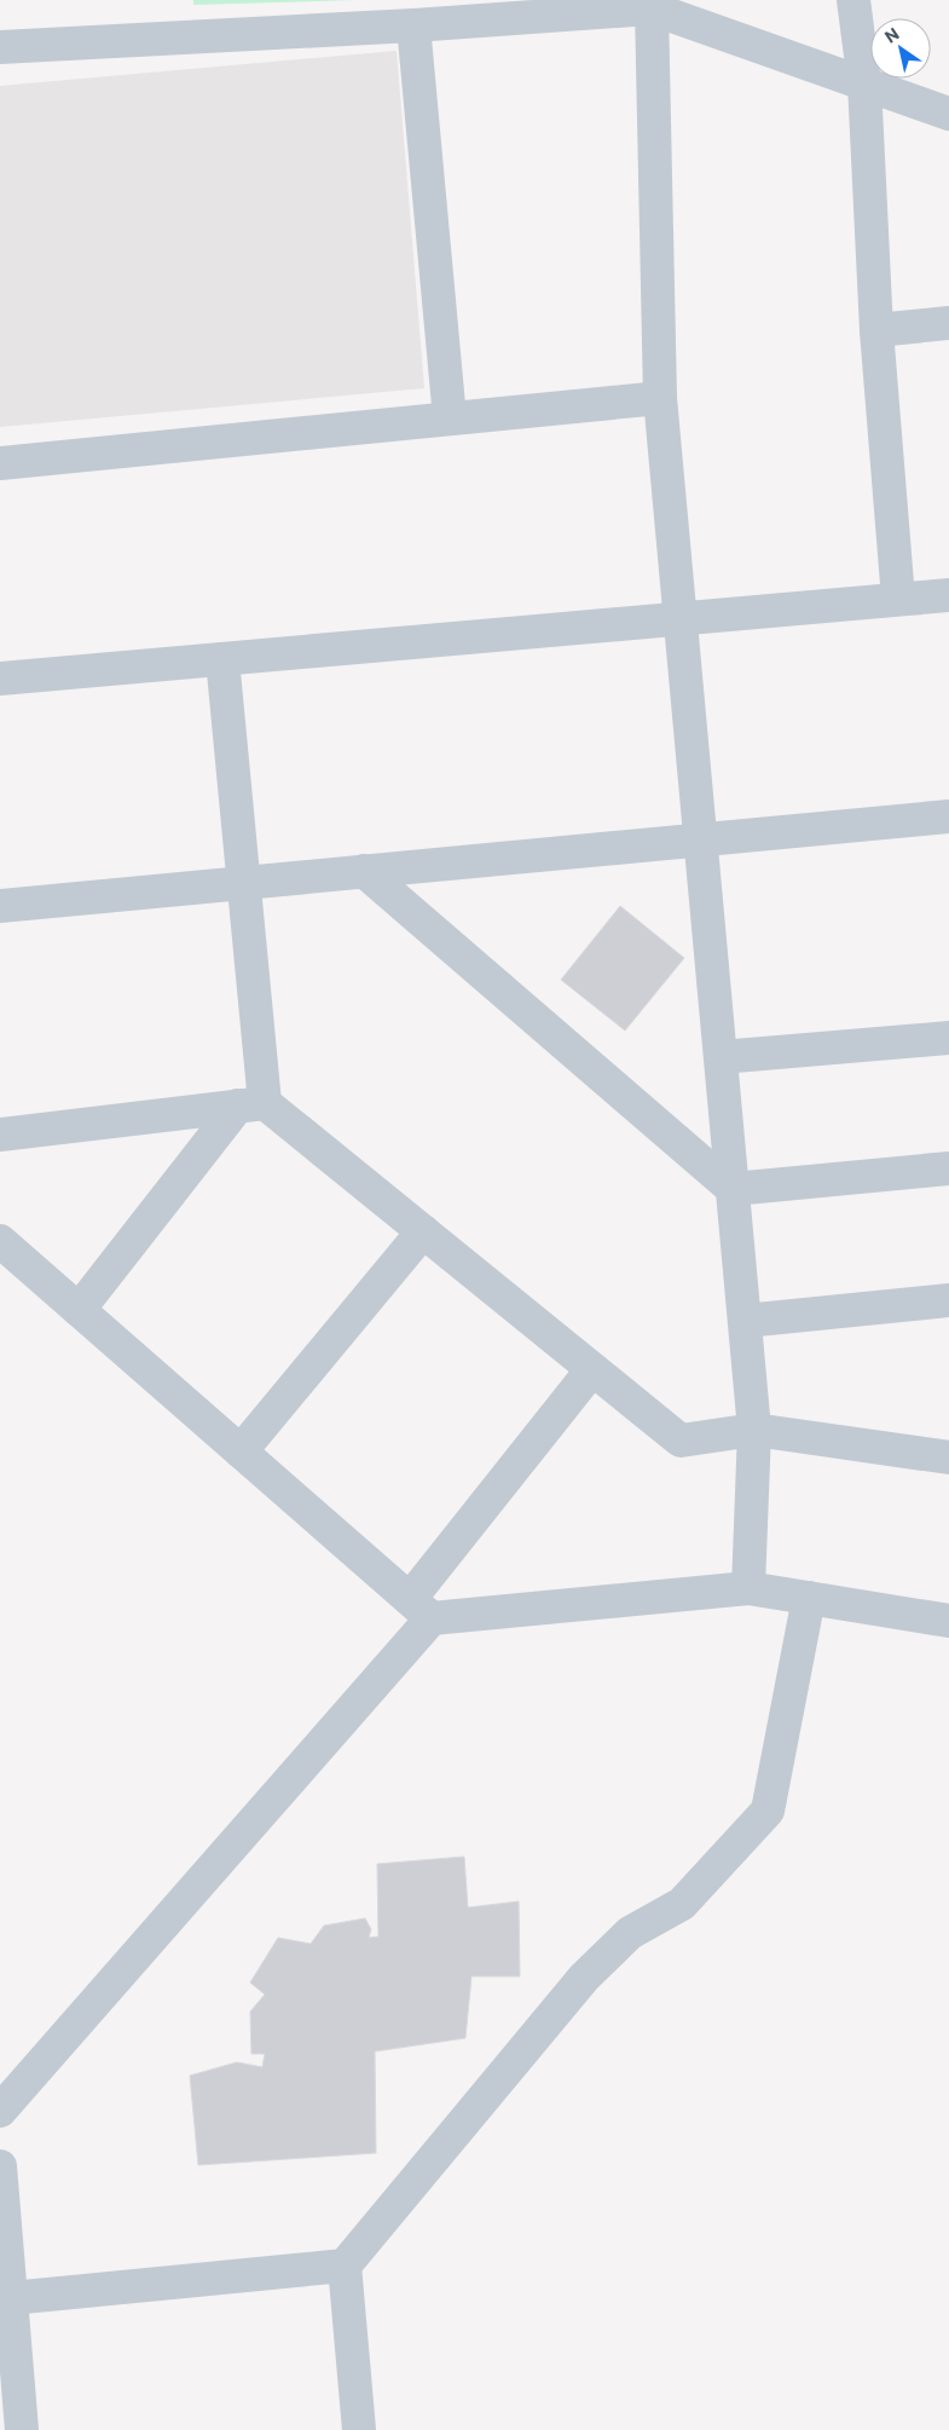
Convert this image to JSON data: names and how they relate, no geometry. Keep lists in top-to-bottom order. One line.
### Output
{"north":"top left"}
